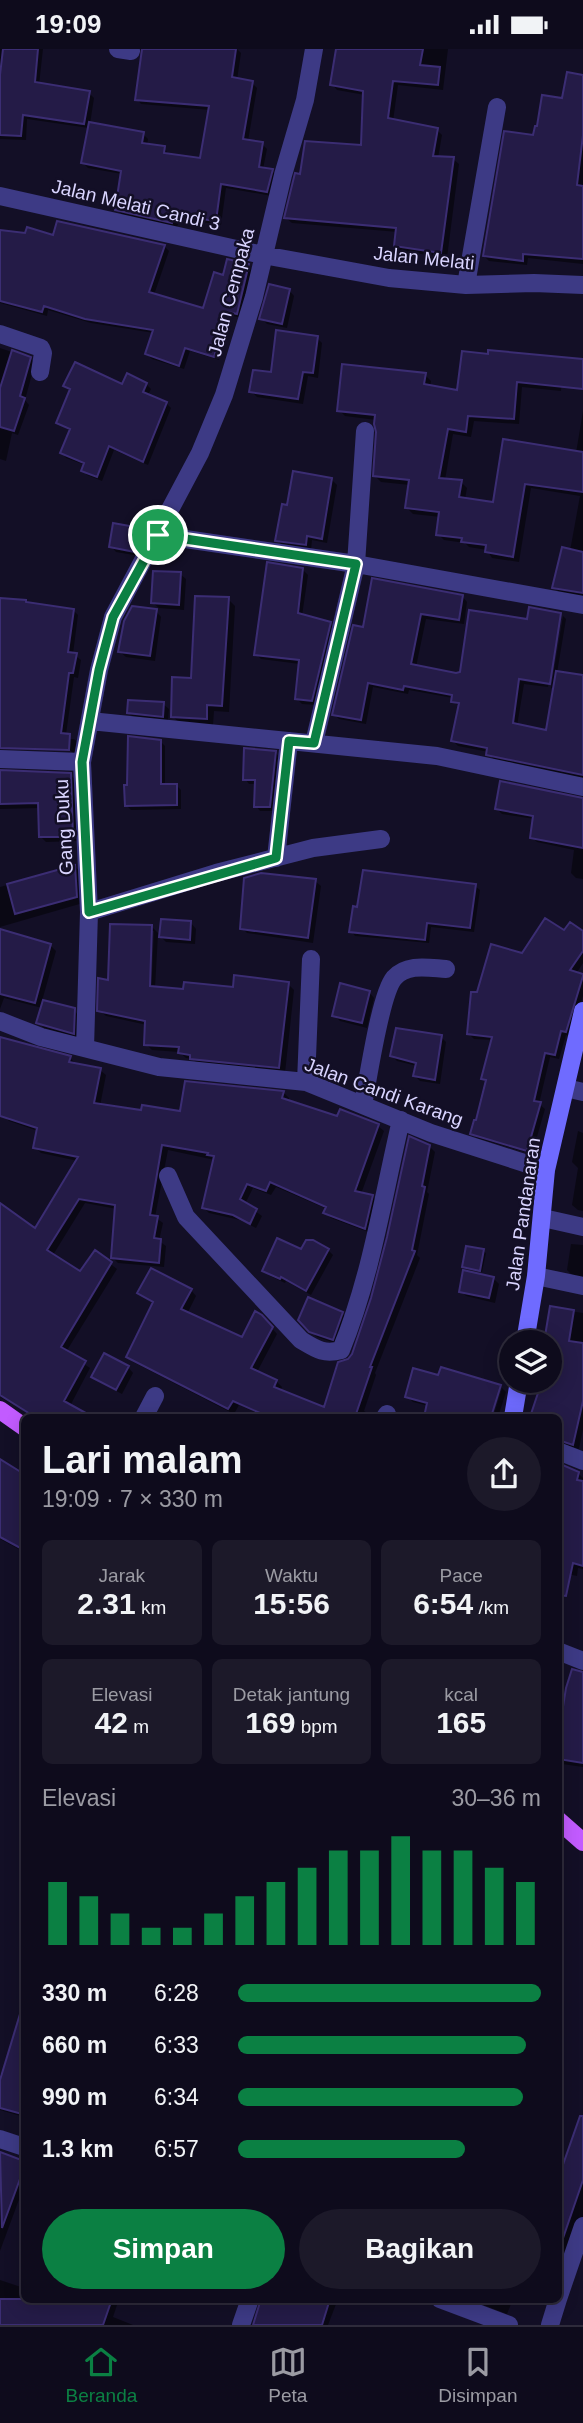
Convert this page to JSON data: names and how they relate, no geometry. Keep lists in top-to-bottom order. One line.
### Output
{"streets":{"main road":["Jalan Pandanaran"],"street":["Jalan Melati Candi 3","Jalan Melati","Jalan Cempaka","Gang Duku","Jalan Candi Karang"]},"crossings":[["Jalan Melati Candi 3","Jalan Melati"],["Jalan Melati Candi 3","Jalan Cempaka"],["Jalan Melati","Jalan Cempaka"],["Jalan Cempaka","Gang Duku"],["Gang Duku","Jalan Candi Karang"],["Jalan Candi Karang","Jalan Pandanaran"]],"page":{"status":"19:09","heading":["Lari malam","19:09 · 7 × 330 m"],"stats":[["Jarak","2.31 km"],["Waktu","15:56"],["Pace","6:54 /km"],["Elevasi","42 m"],["Detak jantung","169 bpm"],["kcal","165"]],"chart":["Elevasi","30–36 m"],"list":[{"name":"330 m","note":"6:28"},{"name":"660 m","note":"6:33"},{"name":"990 m","note":"6:34"},{"name":"1.3 km","note":"6:57"}],"buttons":["Simpan","Bagikan"],"tabs":["Beranda","Peta","Disimpan"]}}
